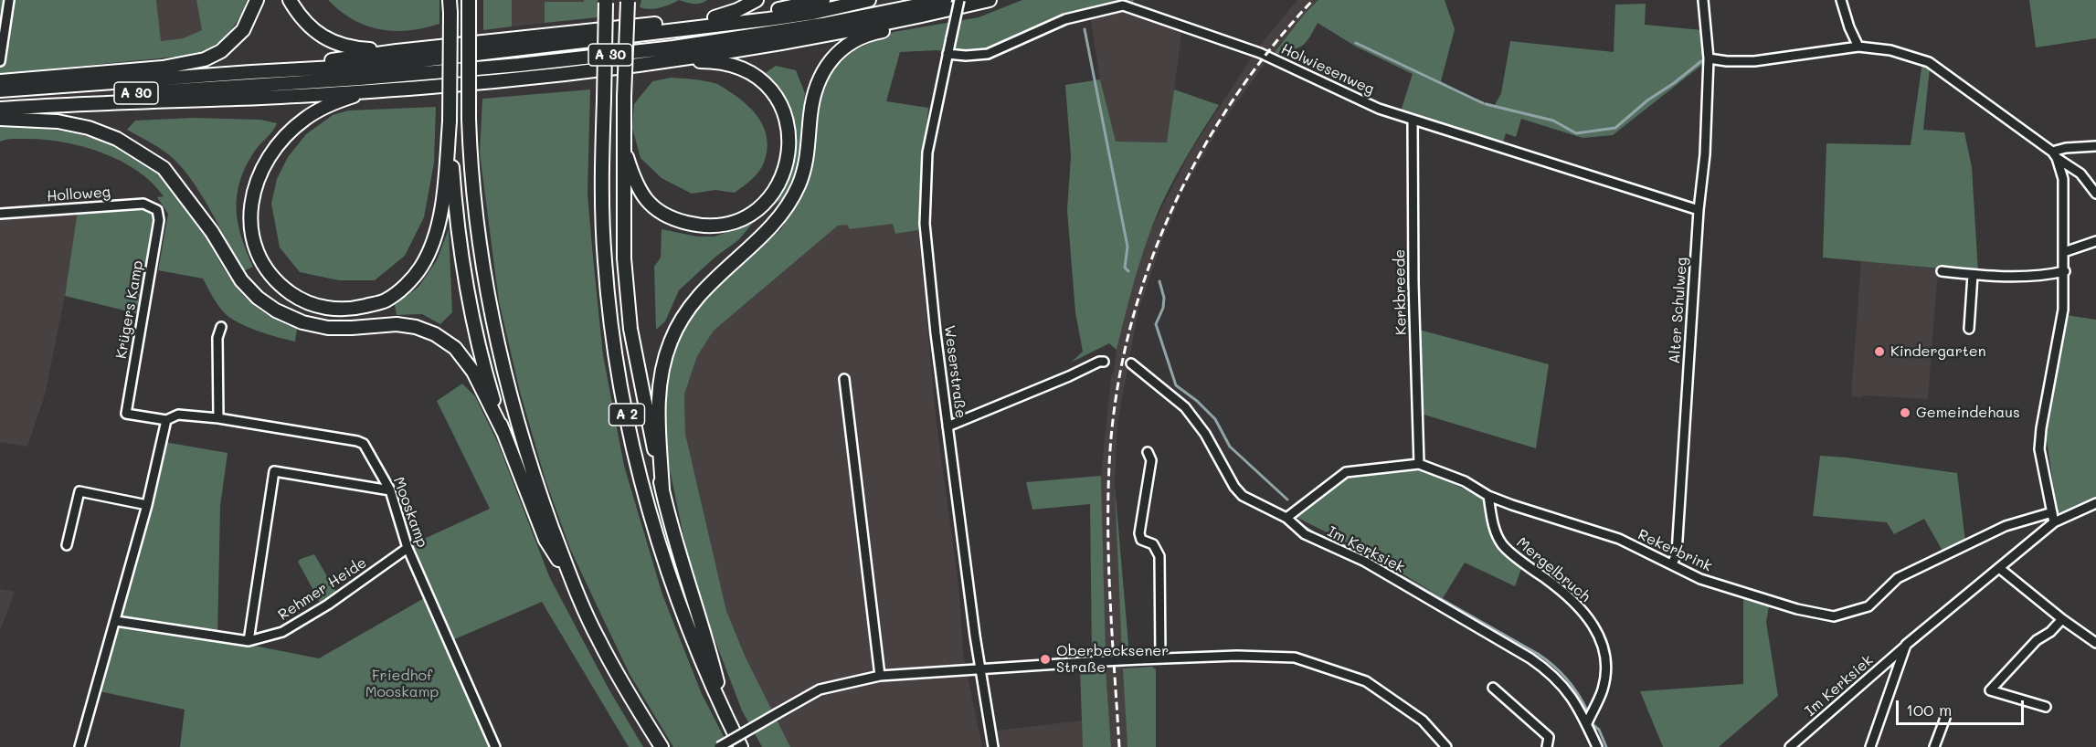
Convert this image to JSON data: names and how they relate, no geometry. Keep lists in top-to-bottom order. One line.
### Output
{"streets":{"highway":["A 30","A 2"],"street":["Holwiesenweg","Holloweg","Kerkbreede","Krügers Kamp","Alter Schulweg","Weserstraße","Mooskamp","Im Kerksiek","Rekerbrink","Mergelbruch","Rehmer Heide"]},"crossings":[["Holwiesenweg","Kerkbreede"],["Holwiesenweg","Alter Schulweg"],["Holwiesenweg","Weserstraße"],["Holloweg","Krügers Kamp"],["Kerkbreede","Rekerbrink"],["Krügers Kamp","Mooskamp"],["Alter Schulweg","Rekerbrink"],["Mooskamp","Rehmer Heide"],["Im Kerksiek","Rekerbrink"],["Im Kerksiek","Mergelbruch"],["Rekerbrink","Mergelbruch"]],"parks":["Friedhof Mooskamp"],"places":["Kindergarten","Gemeindehaus","Oberbecksener Straße"],"scale_bar":"100 m"}
